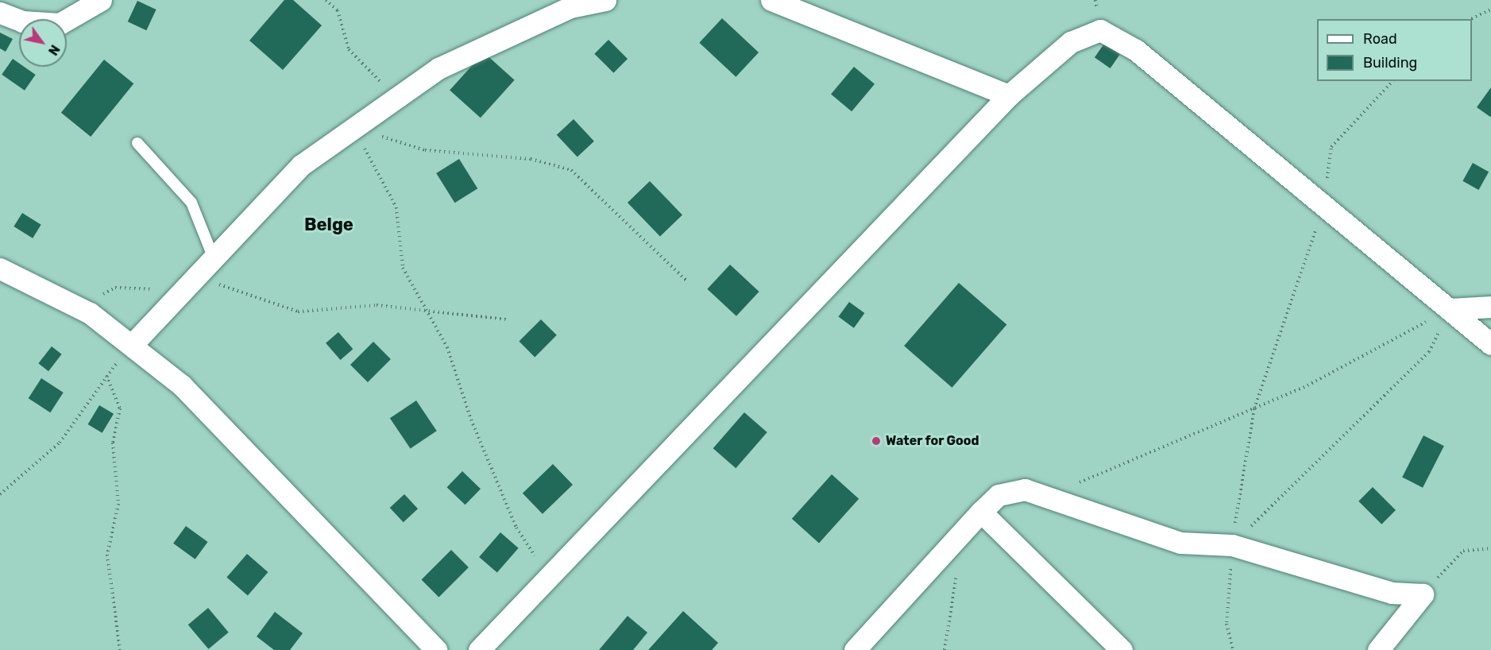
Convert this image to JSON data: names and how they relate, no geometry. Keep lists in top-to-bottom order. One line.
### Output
{"districts":["Belge"],"places":["Water for Good"],"legend":["Road","Building"],"north":"bottom right"}
